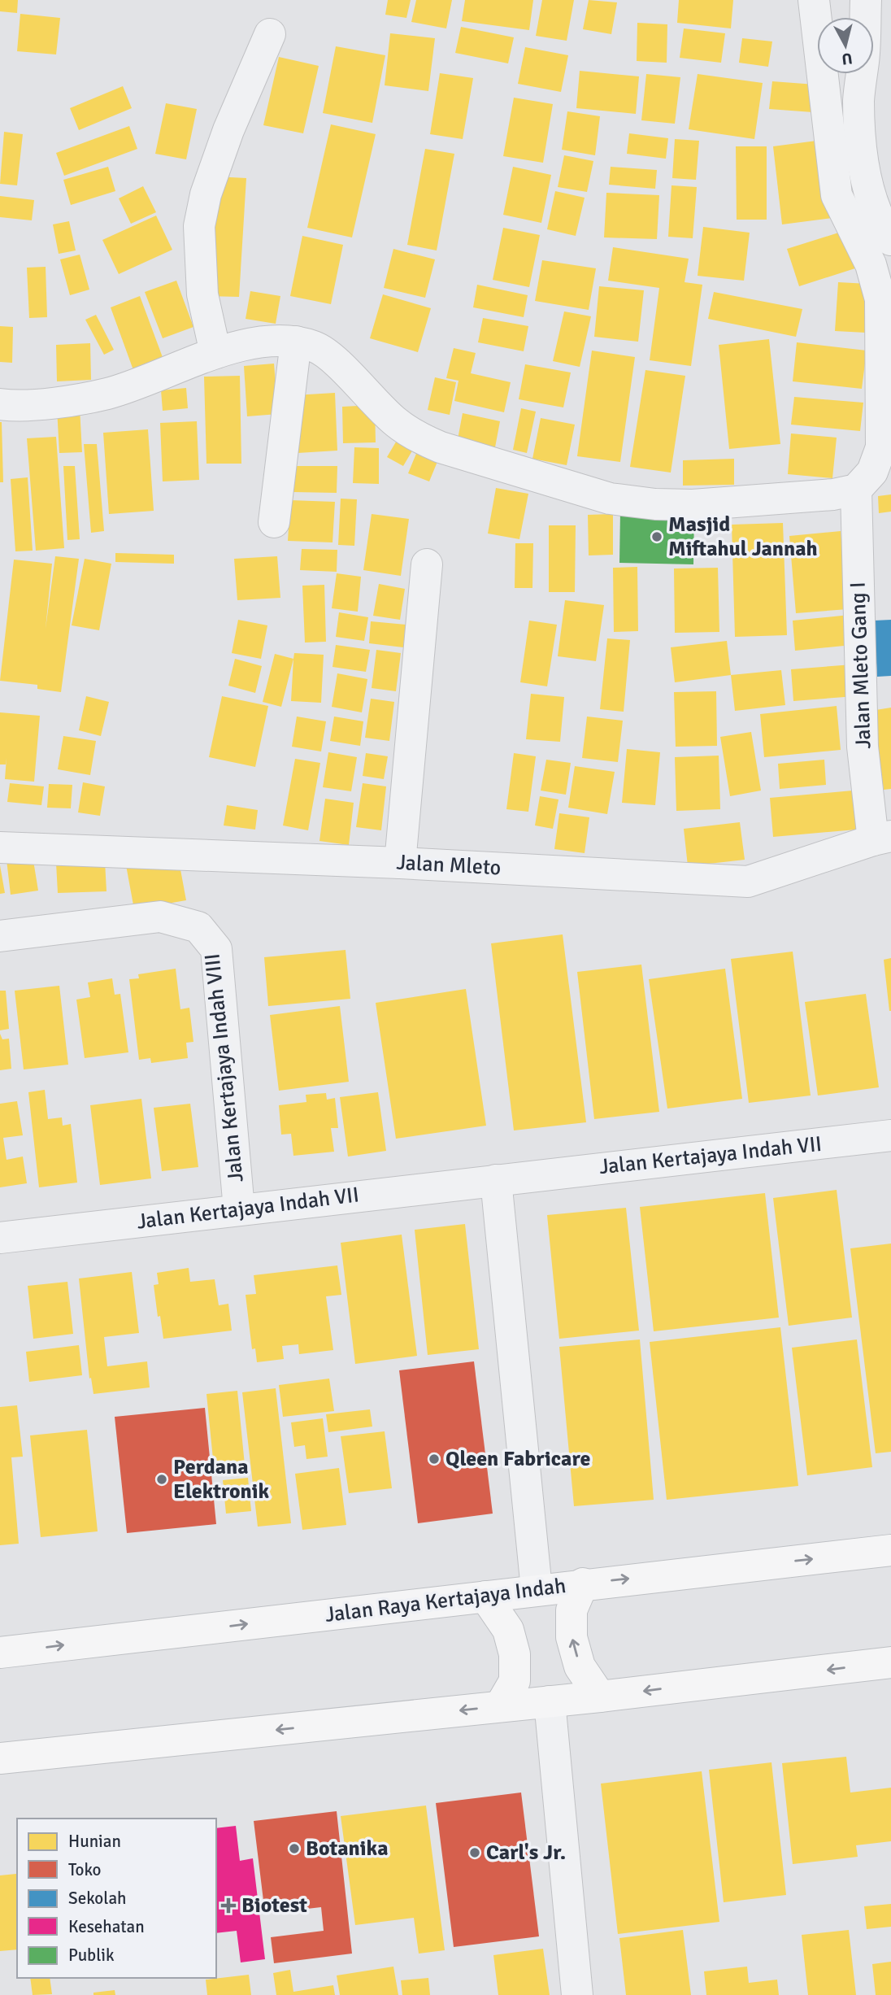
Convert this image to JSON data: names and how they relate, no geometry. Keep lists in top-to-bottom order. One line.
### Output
{"streets":{"main road":["Jalan Raya Kertajaya Indah"],"street":["Jalan Mleto Gang I","Jalan Mleto","Jalan Kertajaya Indah VIII","Jalan Kertajaya Indah VII"]},"crossings":[["Jalan Mleto Gang I","Jalan Mleto"],["Jalan Kertajaya Indah VIII","Jalan Kertajaya Indah VII"]],"places":{"other":["Masjid Miftahul Jannah","Qleen Fabricare","Perdana Elektronik","Botanika","Carl's Jr."],"health":["Biotest"]},"legend":["Hunian","Toko","Sekolah","Kesehatan","Publik"],"north":"bottom"}
